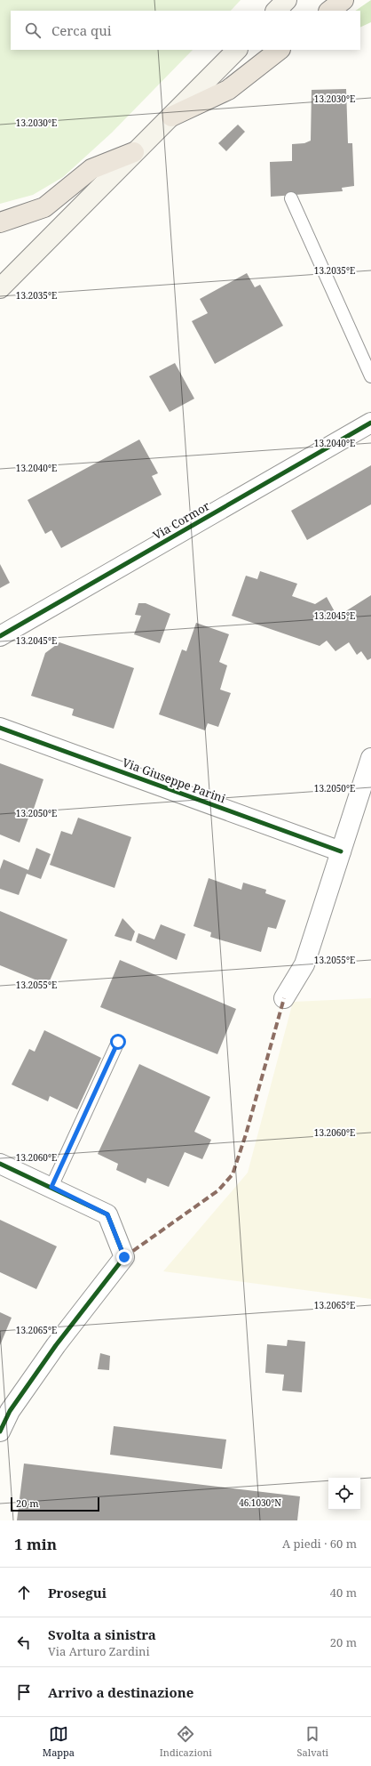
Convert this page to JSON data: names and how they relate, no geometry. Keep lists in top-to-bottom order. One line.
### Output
{"streets":{"street":["Via Cormor","Via Giuseppe Parini"]},"scale_bar":"20 m","page":{"search":"Cerca qui","scale":"20 m","heading":["1 min","A piedi · 60 m"],"list":[["Prosegui","40 m"],["Svolta a sinistra","Via Arturo Zardini","20 m"],"Arrivo a destinazione"],"nav":["Mappa","Indicazioni","Salvati"]},"coordinates":["13.2030°E","13.2035°E","13.2040°E","13.2045°E","13.2050°E","13.2055°E","13.2060°E","13.2065°E","46.1030°N"]}
